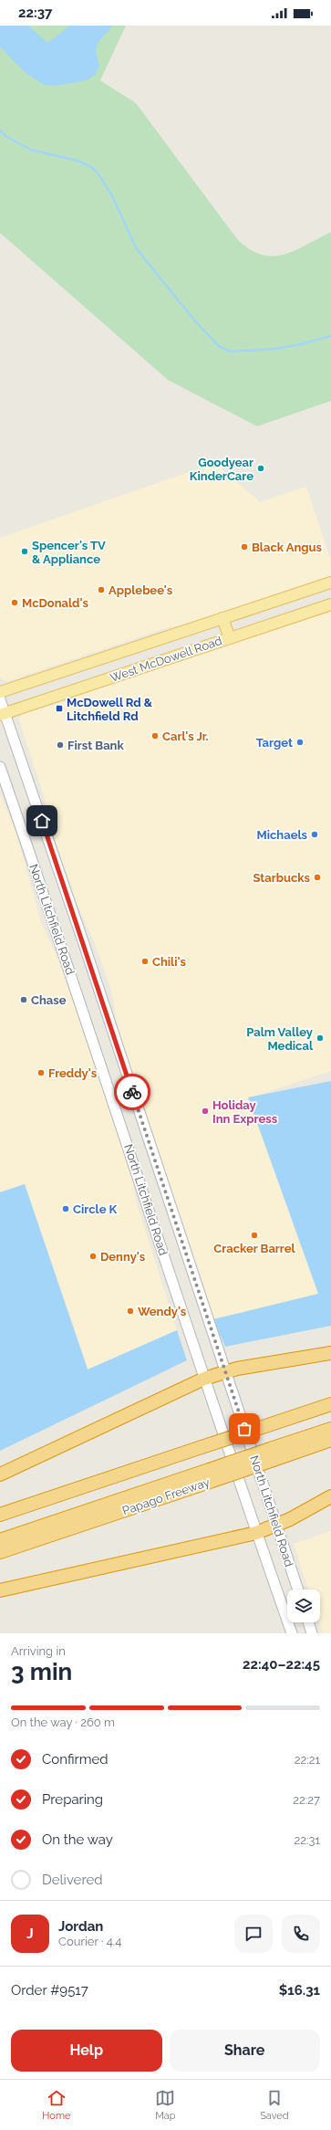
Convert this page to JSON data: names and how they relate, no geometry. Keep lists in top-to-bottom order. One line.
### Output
{"streets":{"highway":["Papago Freeway"],"main road":["West McDowell Road","North Litchfield Road"]},"crossings":[["West McDowell Road","North Litchfield Road"]],"places":{"other":["Goodyear KinderCare","Black Angus","Spencer's TV & Appliance","Applebee's","McDonald's","Carl's Jr.","Target","First Bank","Michaels","Starbucks","Chili's","Chase","Palm Valley Medical","Freddy's","Holiday Inn Express","Circle K","Cracker Barrel","Denny's","Wendy's"],"transit":["McDowell Rd & Litchfield Rd"]},"page":{"status":"22:37","heading":["3 min","Arriving in","22:40–22:45"],"panel":["Jordan","Courier · 4.4","Order #9517","$16.31"],"bar":"On the way · 260 m","list":[["Confirmed","22:21"],["Preparing","22:27"],["On the way","22:31"],"Delivered"],"round":"J","buttons":["Help","Share"],"tabs":["Home","Map","Saved"]}}
